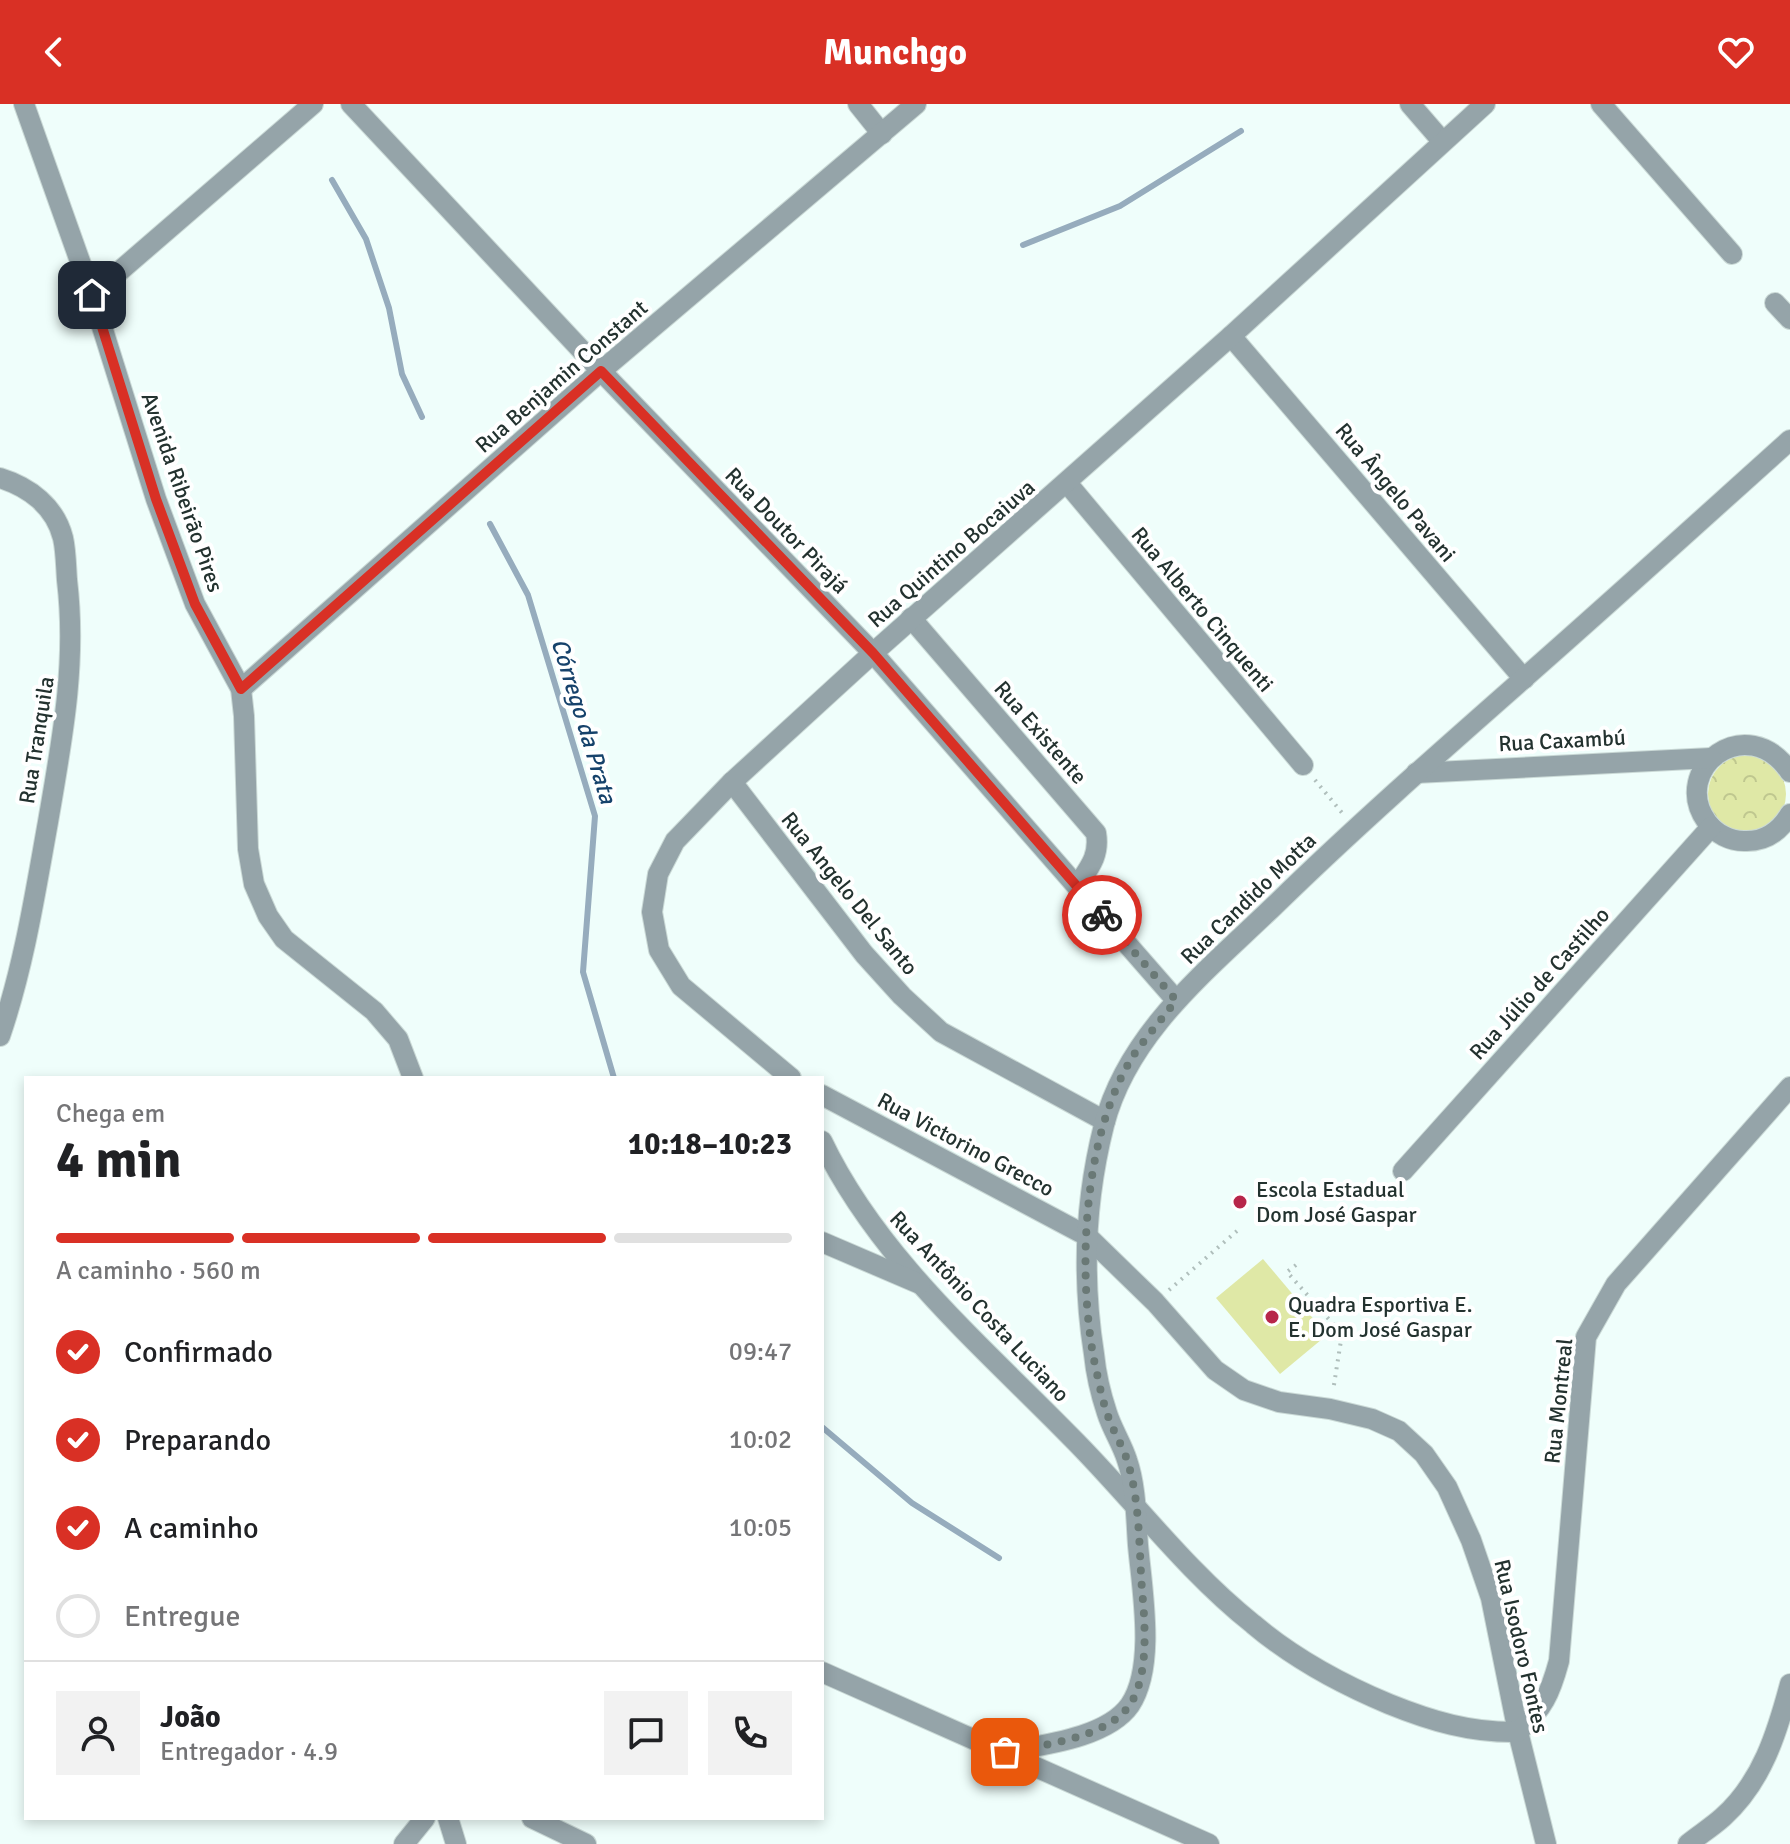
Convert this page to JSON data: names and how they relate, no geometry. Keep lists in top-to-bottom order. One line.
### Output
{"streets":{"street":["Rua Benjamin Constant","Avenida Ribeirão Pires","Rua Ângelo Pavani","Rua Doutor Pirajá","Rua Quintino Bocaiuva","Rua Alberto Cinquenti","Rua Existente","Rua Tranquila","Rua Caxambú","Rua Angelo Del Santo","Rua Candido Motta","Rua Júlio de Castilho","Rua Victorino Grecco","Rua Antônio Costa Luciano","Rua Montreal","Rua Isodoro Fontes"]},"crossings":[["Rua Benjamin Constant","Avenida Ribeirão Pires"],["Rua Benjamin Constant","Rua Doutor Pirajá"],["Rua Ângelo Pavani","Rua Quintino Bocaiuva"],["Rua Ângelo Pavani","Rua Candido Motta"],["Rua Doutor Pirajá","Rua Quintino Bocaiuva"],["Rua Doutor Pirajá","Rua Existente"],["Rua Doutor Pirajá","Rua Candido Motta"],["Rua Quintino Bocaiuva","Rua Alberto Cinquenti"],["Rua Quintino Bocaiuva","Rua Existente"],["Rua Quintino Bocaiuva","Rua Angelo Del Santo"],["Rua Caxambú","Rua Candido Motta"],["Rua Angelo Del Santo","Rua Candido Motta"],["Rua Candido Motta","Rua Victorino Grecco"],["Rua Candido Motta","Rua Antônio Costa Luciano"],["Rua Candido Motta","Rua Isodoro Fontes"],["Rua Victorino Grecco","Rua Isodoro Fontes"],["Rua Antônio Costa Luciano","Rua Montreal"],["Rua Antônio Costa Luciano","Rua Isodoro Fontes"],["Rua Montreal","Rua Isodoro Fontes"]],"water":["Córrego da Prata"],"places":["Escola Estadual Dom José Gaspar","Quadra Esportiva E. E. Dom José Gaspar"],"page":{"header":"Munchgo","heading":["4 min","Chega em","10:18–10:23"],"panel":["João","Entregador · 4.9"],"bar":"A caminho · 560 m","list":[["Confirmado","09:47"],["Preparando","10:02"],["A caminho","10:05"],"Entregue"]}}
